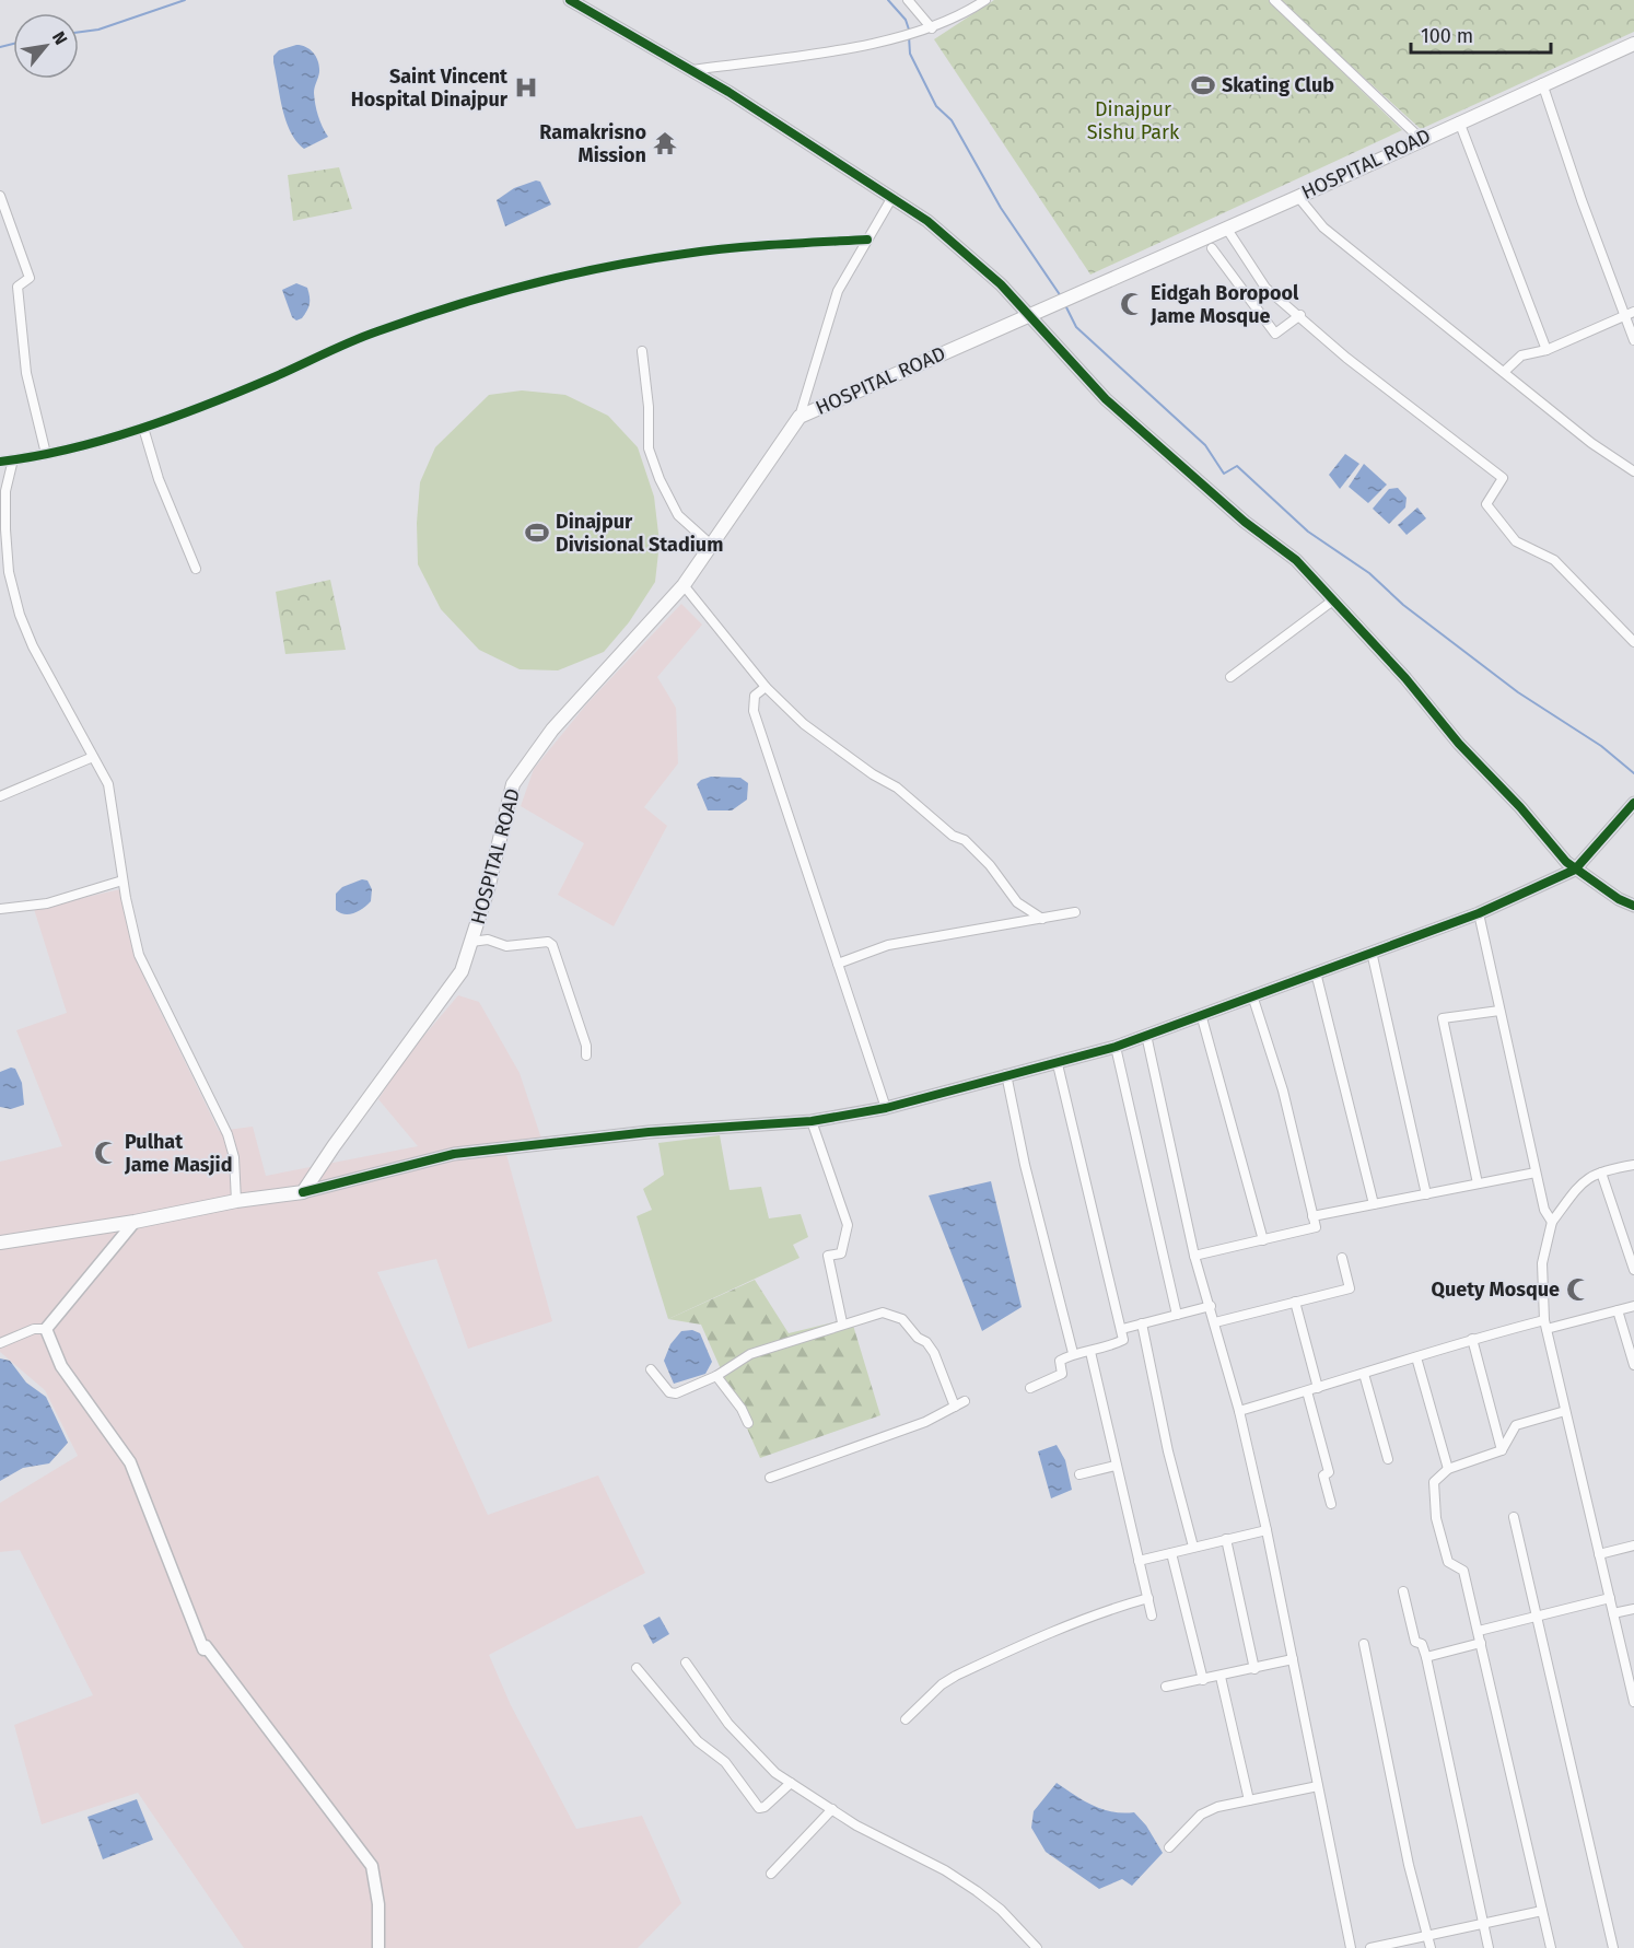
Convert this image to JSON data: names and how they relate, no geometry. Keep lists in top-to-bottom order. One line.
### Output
{"streets":{"main road":["HOSPITAL ROAD"]},"parks":["Dinajpur Sishu Park"],"places":{"sports":["Skating Club","Dinajpur Divisional Stadium"],"hospital":["Saint Vincent Hospital Dinajpur"],"temple":["Ramakrisno Mission"],"mosque":["Eidgah Boropool Jame Mosque","Pulhat Jame Masjid","Quety Mosque"]},"scale_bar":"100 m","north":"top right"}
